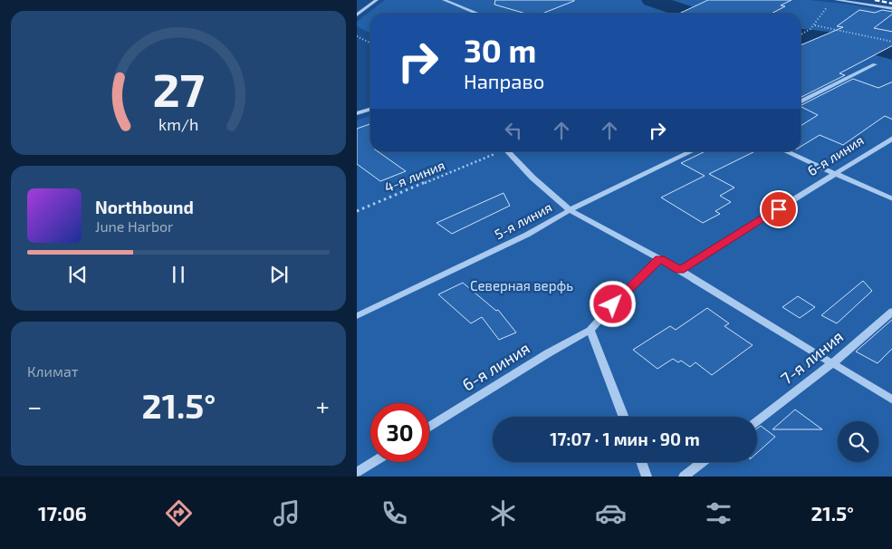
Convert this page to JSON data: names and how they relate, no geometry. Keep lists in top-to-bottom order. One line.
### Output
{"streets":{"street":["6-я линия","5-я линия","7-я линия"],"path":["4-я линия"]},"parks":["Северная верфь"],"page":{"turn":["30 m","Направо"],"song":["Northbound","June Harbor"],"tile":"Климат","heat":["−","21.5°","+"],"limit":"30","trip":"17:07 · 1 мин · 90 m","tabs":["17:06","21.5°"],"gauge":["27","km/h"]}}
